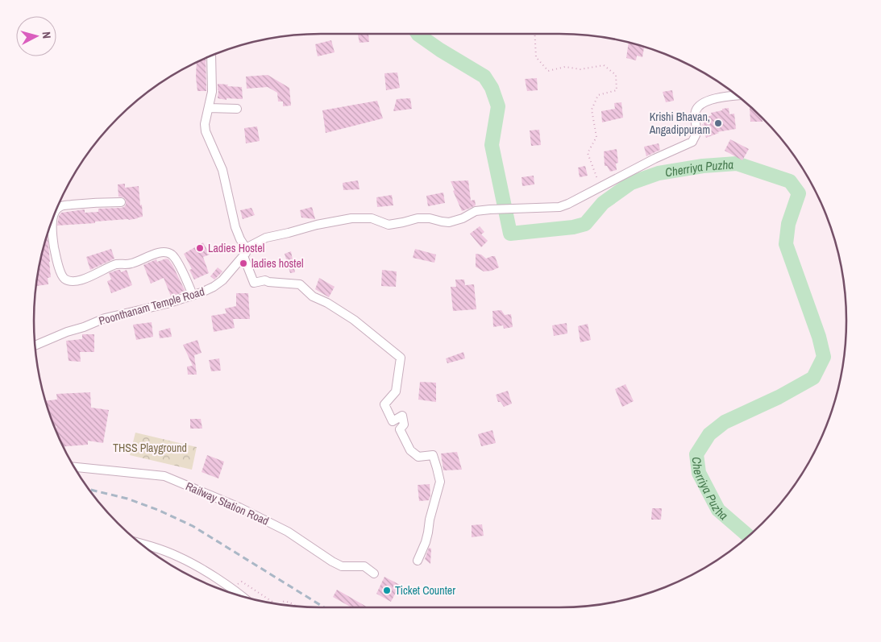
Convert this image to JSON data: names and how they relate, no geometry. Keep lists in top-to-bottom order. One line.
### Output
{"streets":{"street":["Poonthanam Temple Road","Railway Station Road"]},"water":["Cherriya Puzha"],"parks":["THSS Playground"],"places":["Krishi Bhavan, Angadippuram","Ladies Hostel","ladies hostel","Ticket Counter"],"north":"right"}
